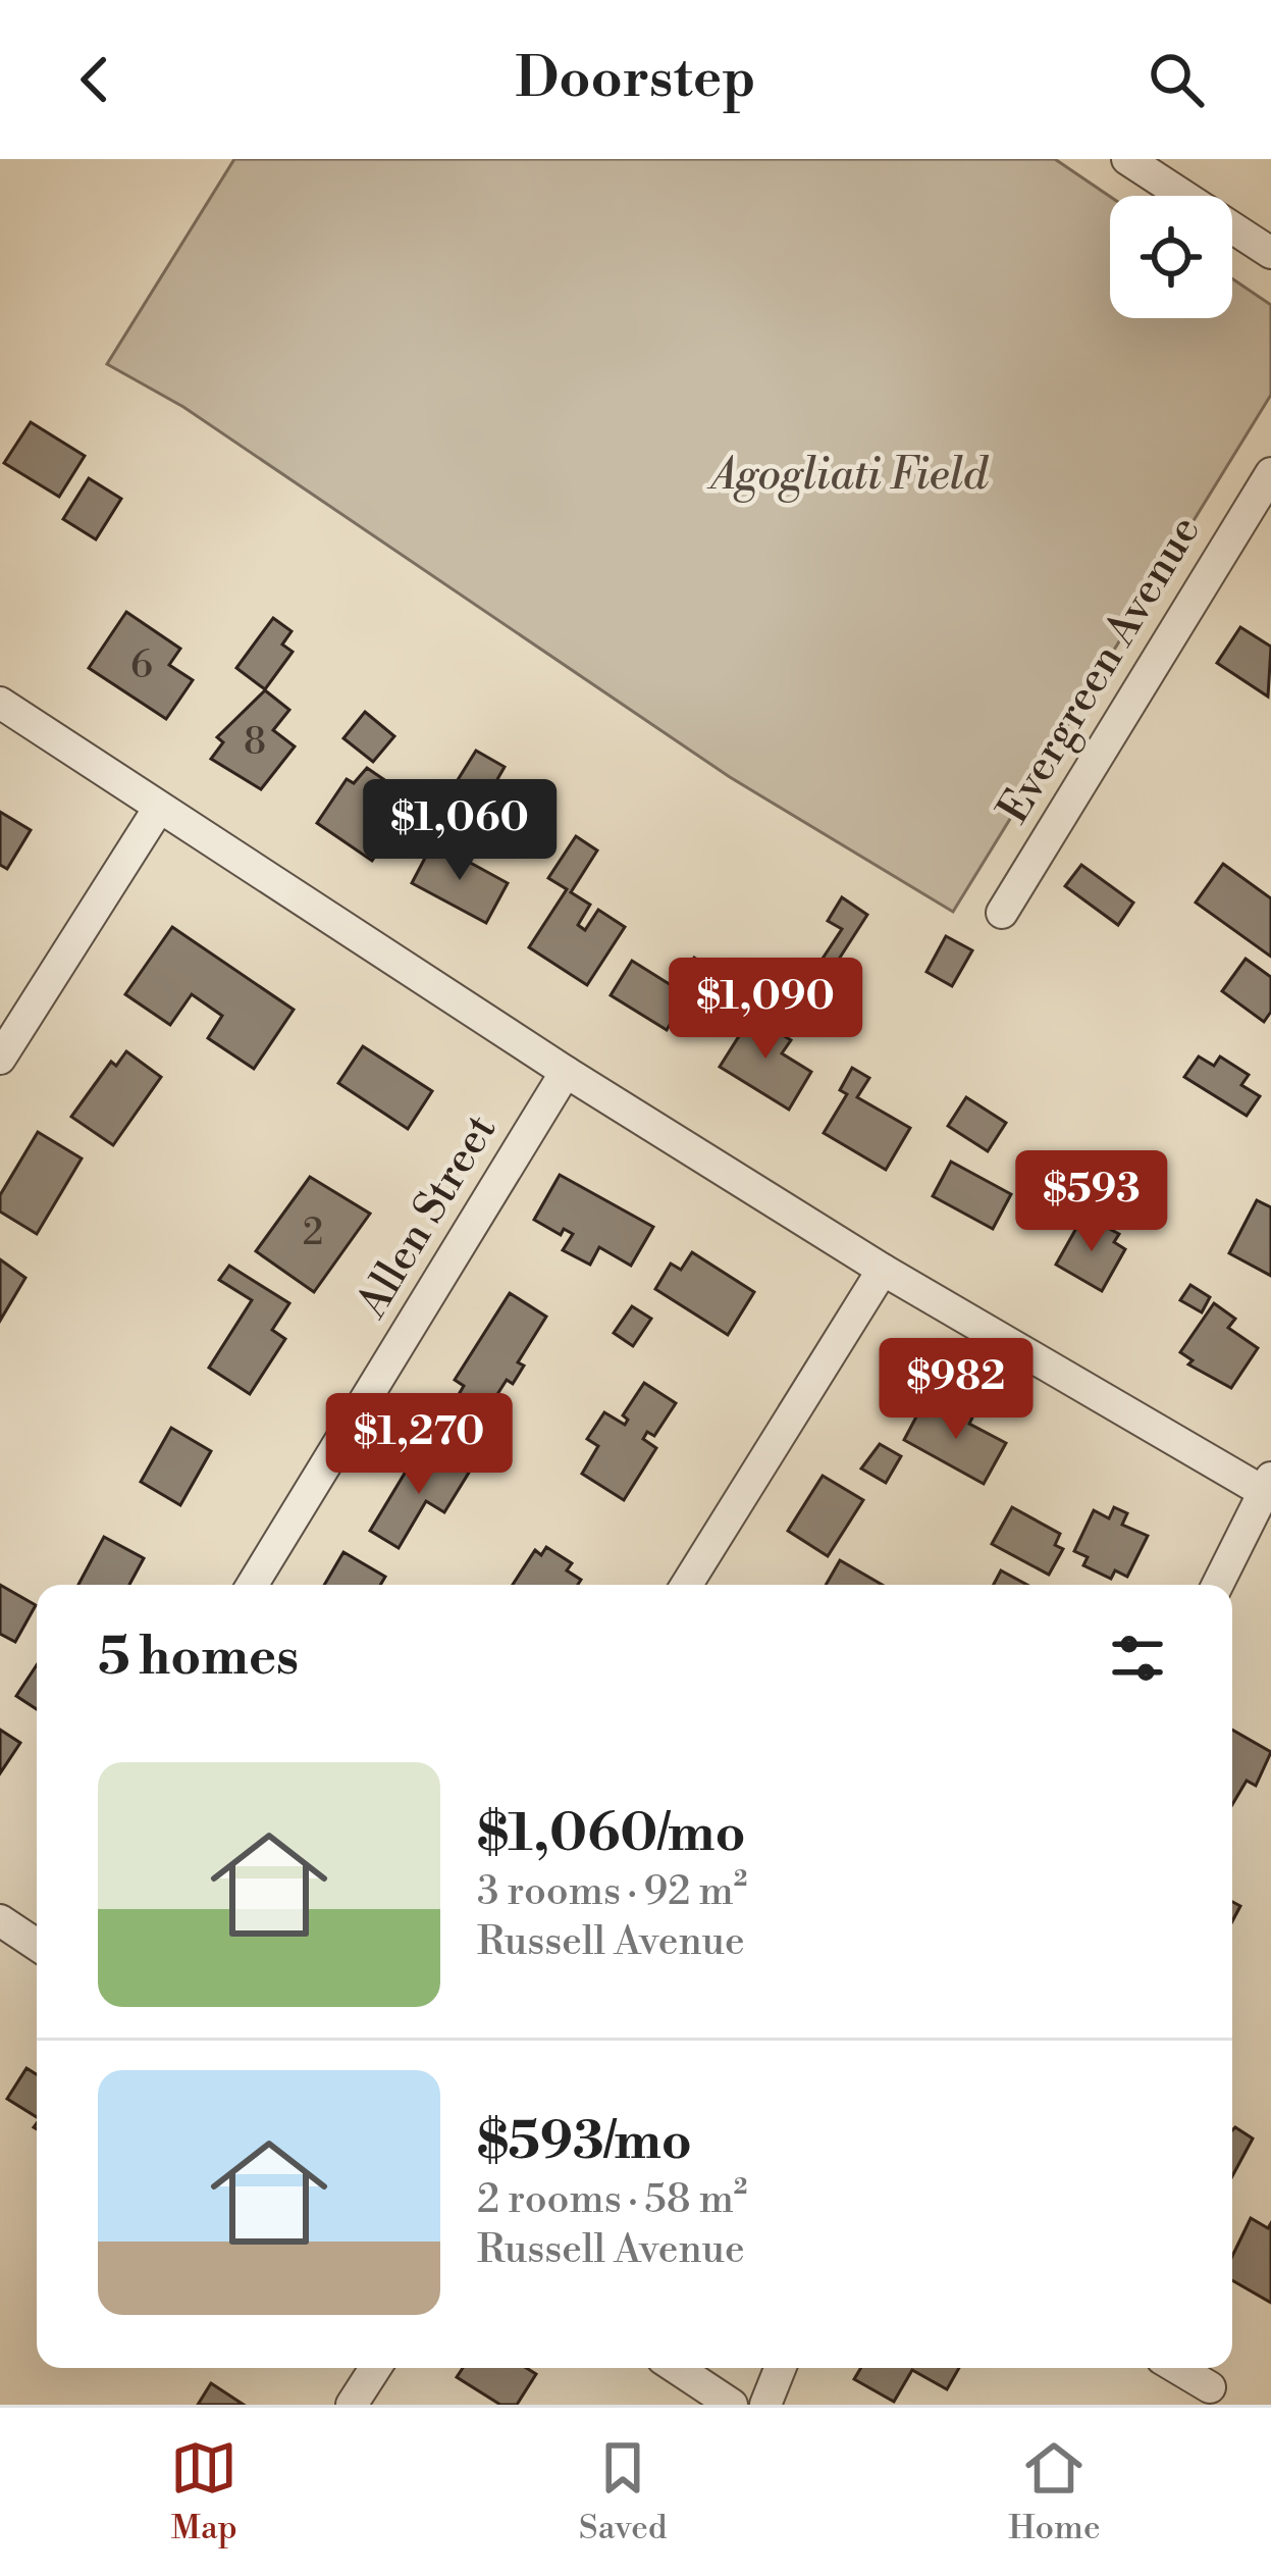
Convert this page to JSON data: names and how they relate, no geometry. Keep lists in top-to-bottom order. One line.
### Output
{"streets":{"street":["Evergreen Avenue","Allen Street"]},"parks":["Agogliati Field"],"house_numbers":["6","8","2"],"page":{"header":"Doorstep","price":["$1,060","$1,090","$593","$982","$1,270"],"heading":"5 homes","list":[{"name":"$1,060/mo","note":"3 rooms · 92 m² · Russell Avenue"},{"name":"$593/mo","note":"2 rooms · 58 m² · Russell Avenue"}],"tabs":["Map","Saved","Home"]}}
